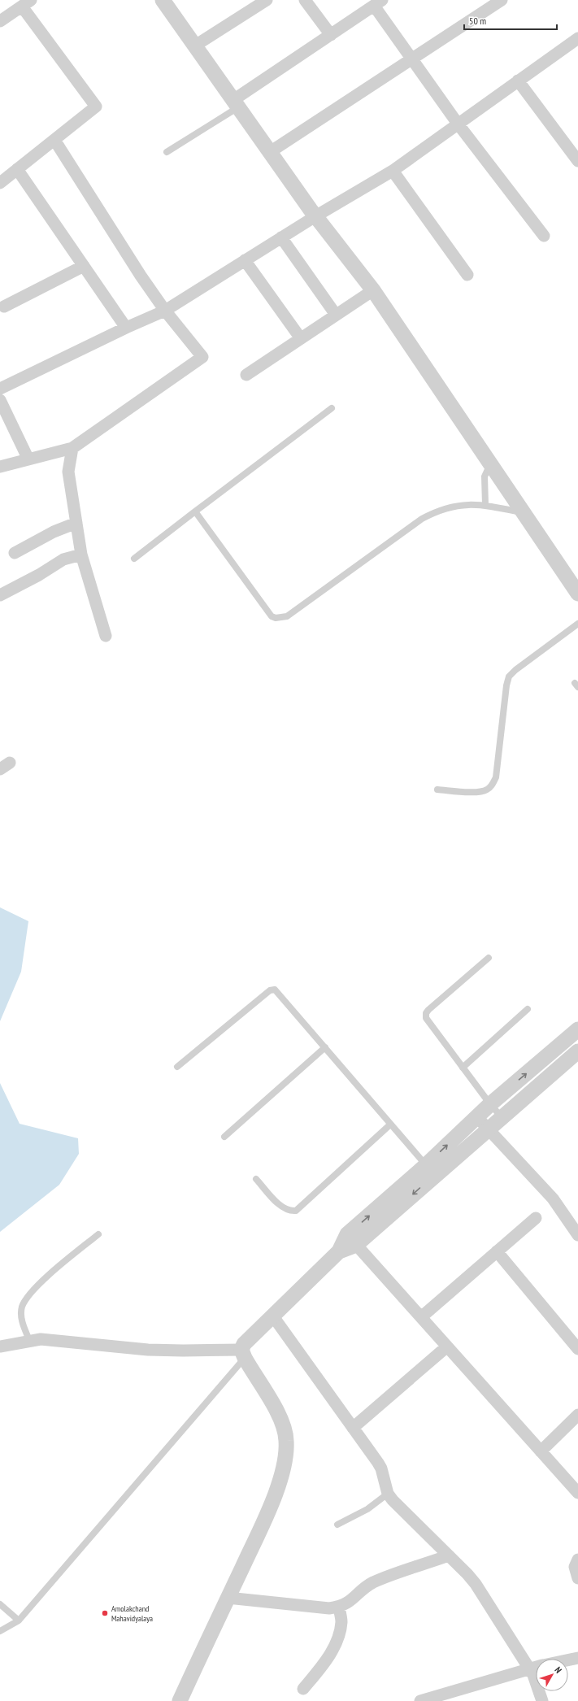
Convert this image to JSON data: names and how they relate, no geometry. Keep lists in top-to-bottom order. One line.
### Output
{"places":["Amolakchand Mahavidyalaya"],"scale_bar":"50 m","north":"top right"}
